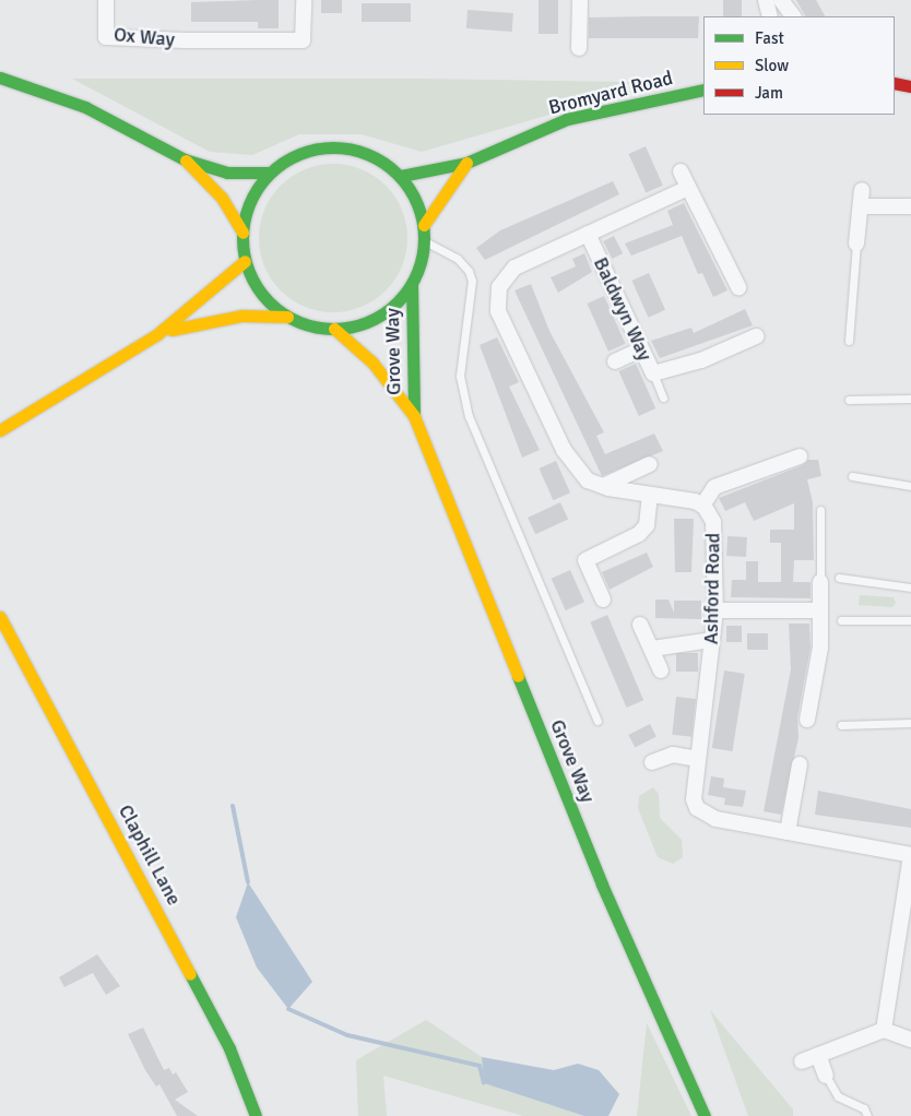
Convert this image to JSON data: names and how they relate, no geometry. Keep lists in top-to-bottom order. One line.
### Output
{"streets":{"main road":["Bromyard Road","Grove Way","Claphill Lane"],"street":["Ox Way","Baldwyn Way","Ashford Road"]},"crossings":[["Bromyard Road","Grove Way"],["Baldwyn Way","Ashford Road"]],"legend":["Fast","Slow","Jam"]}
